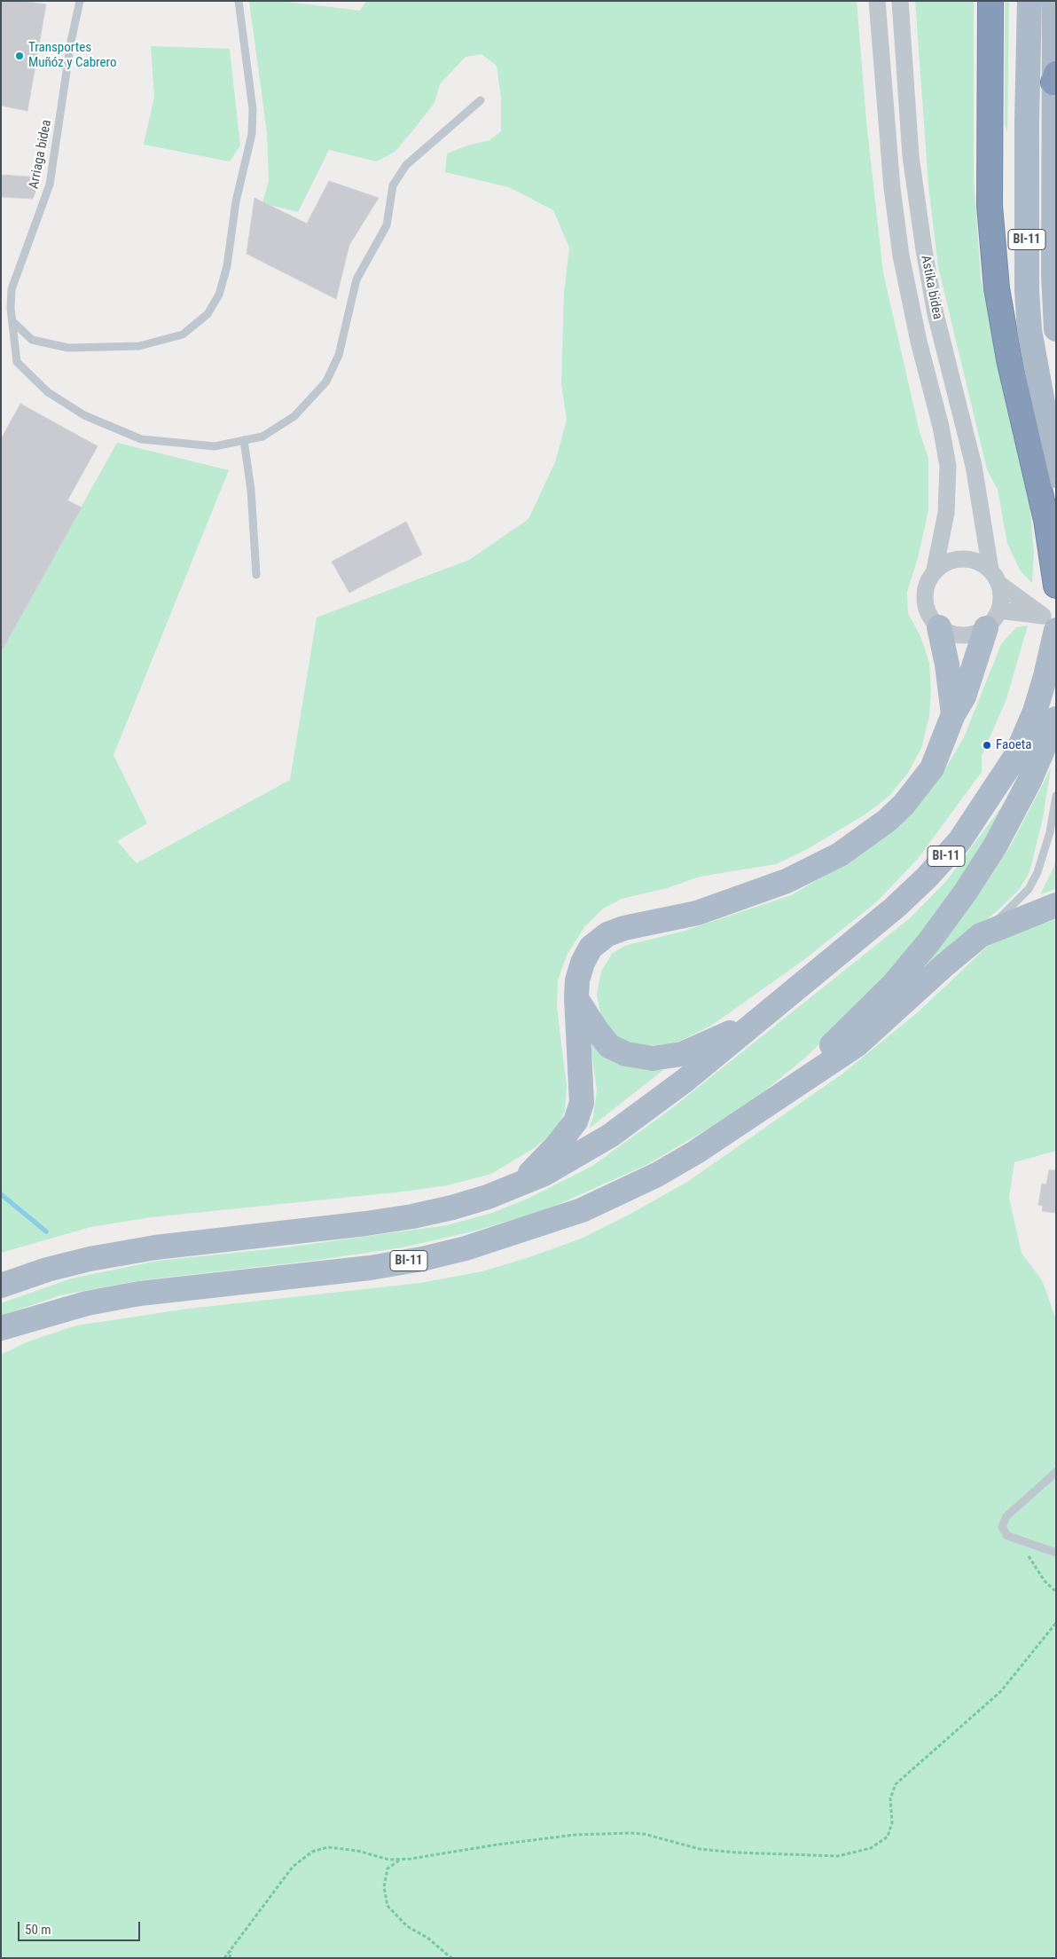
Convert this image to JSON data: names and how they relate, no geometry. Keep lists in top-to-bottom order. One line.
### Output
{"streets":{"main road":["BI-11"],"street":["Astika bidea"],"lane":["Arriaga bidea"]},"places":["Transportes Muñóz y Cabrero","Faoeta"],"scale_bar":"50 m"}
